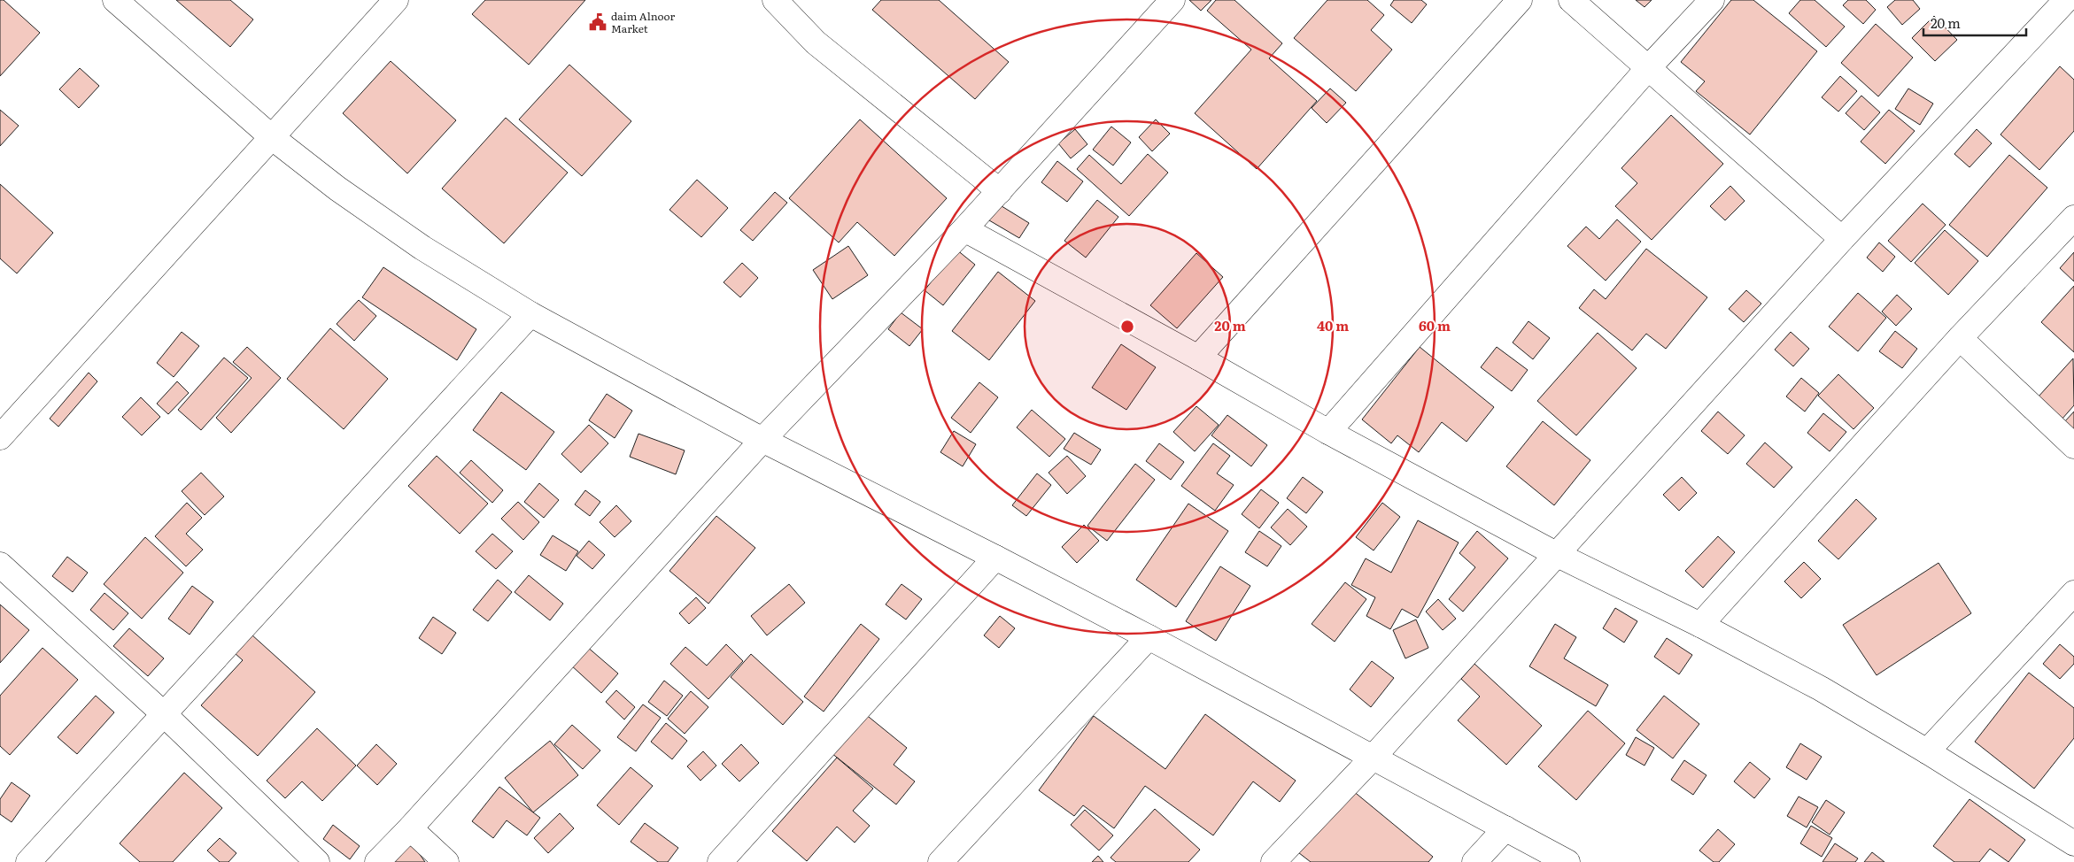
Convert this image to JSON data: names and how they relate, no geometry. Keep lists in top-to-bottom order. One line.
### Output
{"places":{"public building":["daim Alnoor Market"]},"scale_bar":"20 m","rings":["20 m","40 m","60 m"]}
